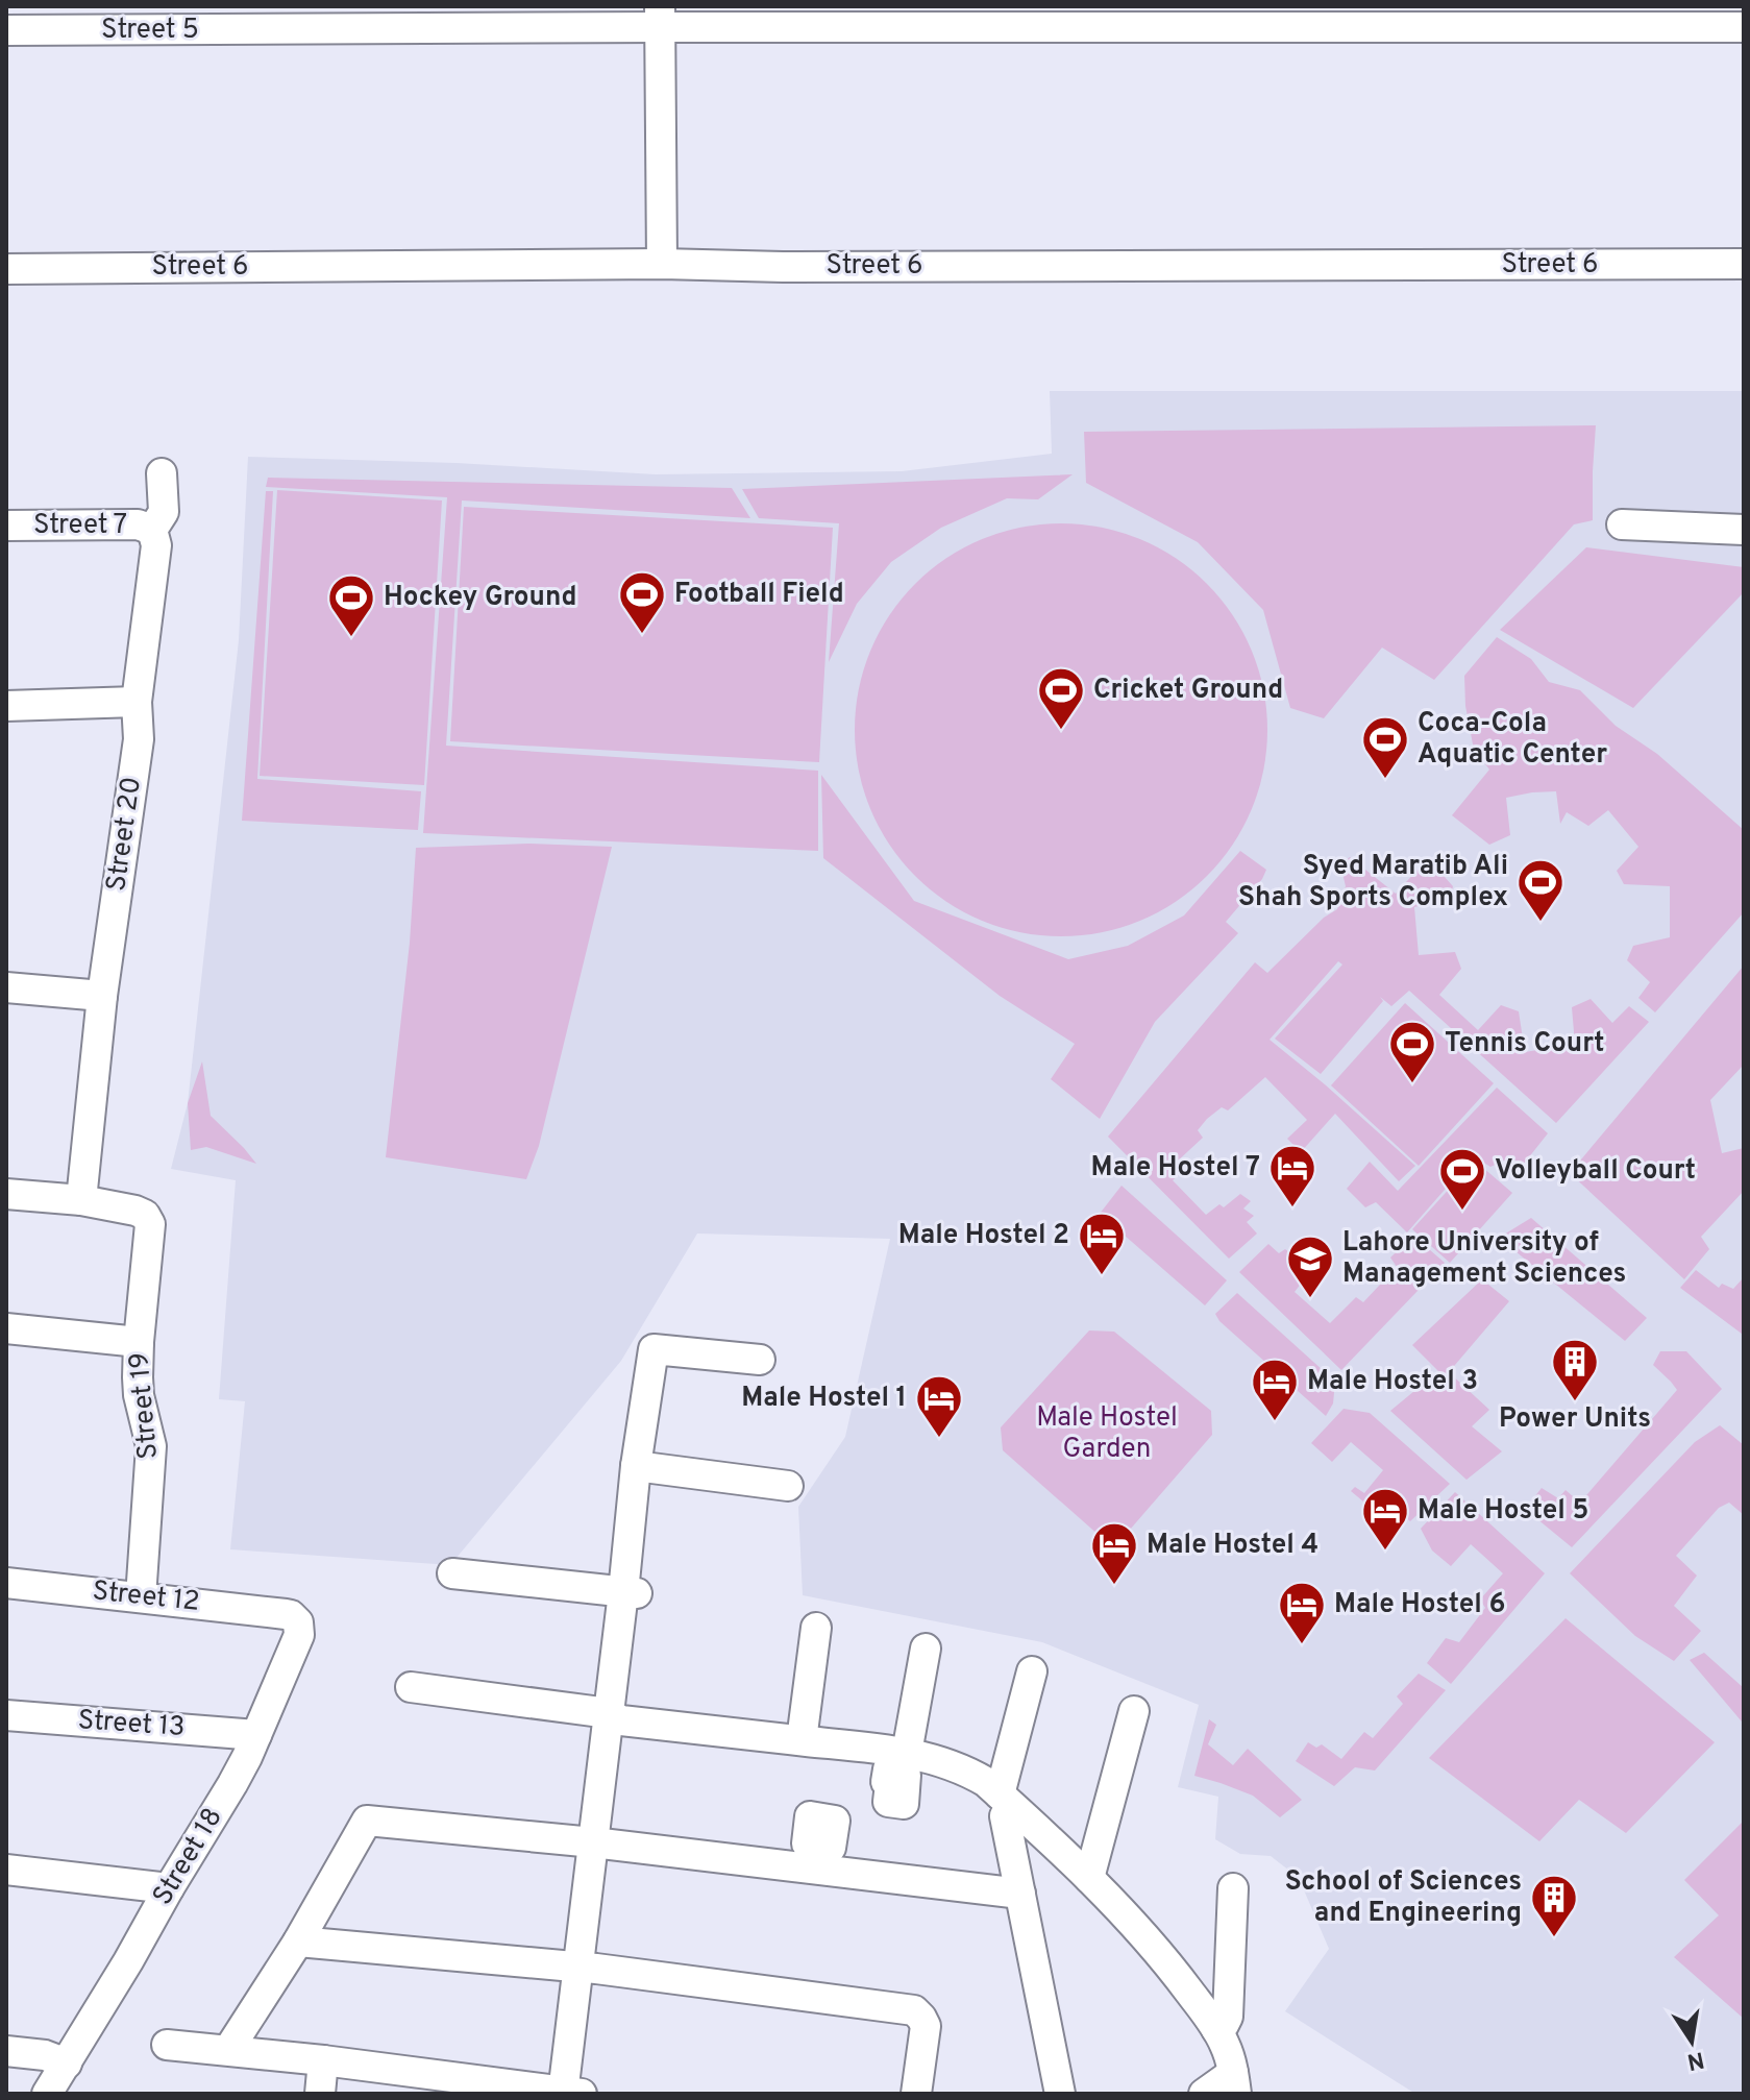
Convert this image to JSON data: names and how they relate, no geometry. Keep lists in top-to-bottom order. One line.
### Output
{"streets":{"street":["Street 5","Street 6","Street 7","Street 20","Street 19","Street 12","Street 13","Street 18"]},"crossings":[["Street 7","Street 20"],["Street 20","Street 19"],["Street 19","Street 12"],["Street 12","Street 18"],["Street 13","Street 18"]],"parks":["Male Hostel Garden"],"places":{"sports":["Football Field","Hockey Ground","Cricket Ground","Coca-Cola Aquatic Center","Syed Maratib Ali Shah Sports Complex","Tennis Court","Volleyball Court"],"hotel":["Male Hostel 7","Male Hostel 2","Male Hostel 3","Male Hostel 1","Male Hostel 5","Male Hostel 4","Male Hostel 6"],"school or university":["Lahore University of Management Sciences"],"building":["Power Units","School of Sciences and Engineering"]},"north":"bottom"}
